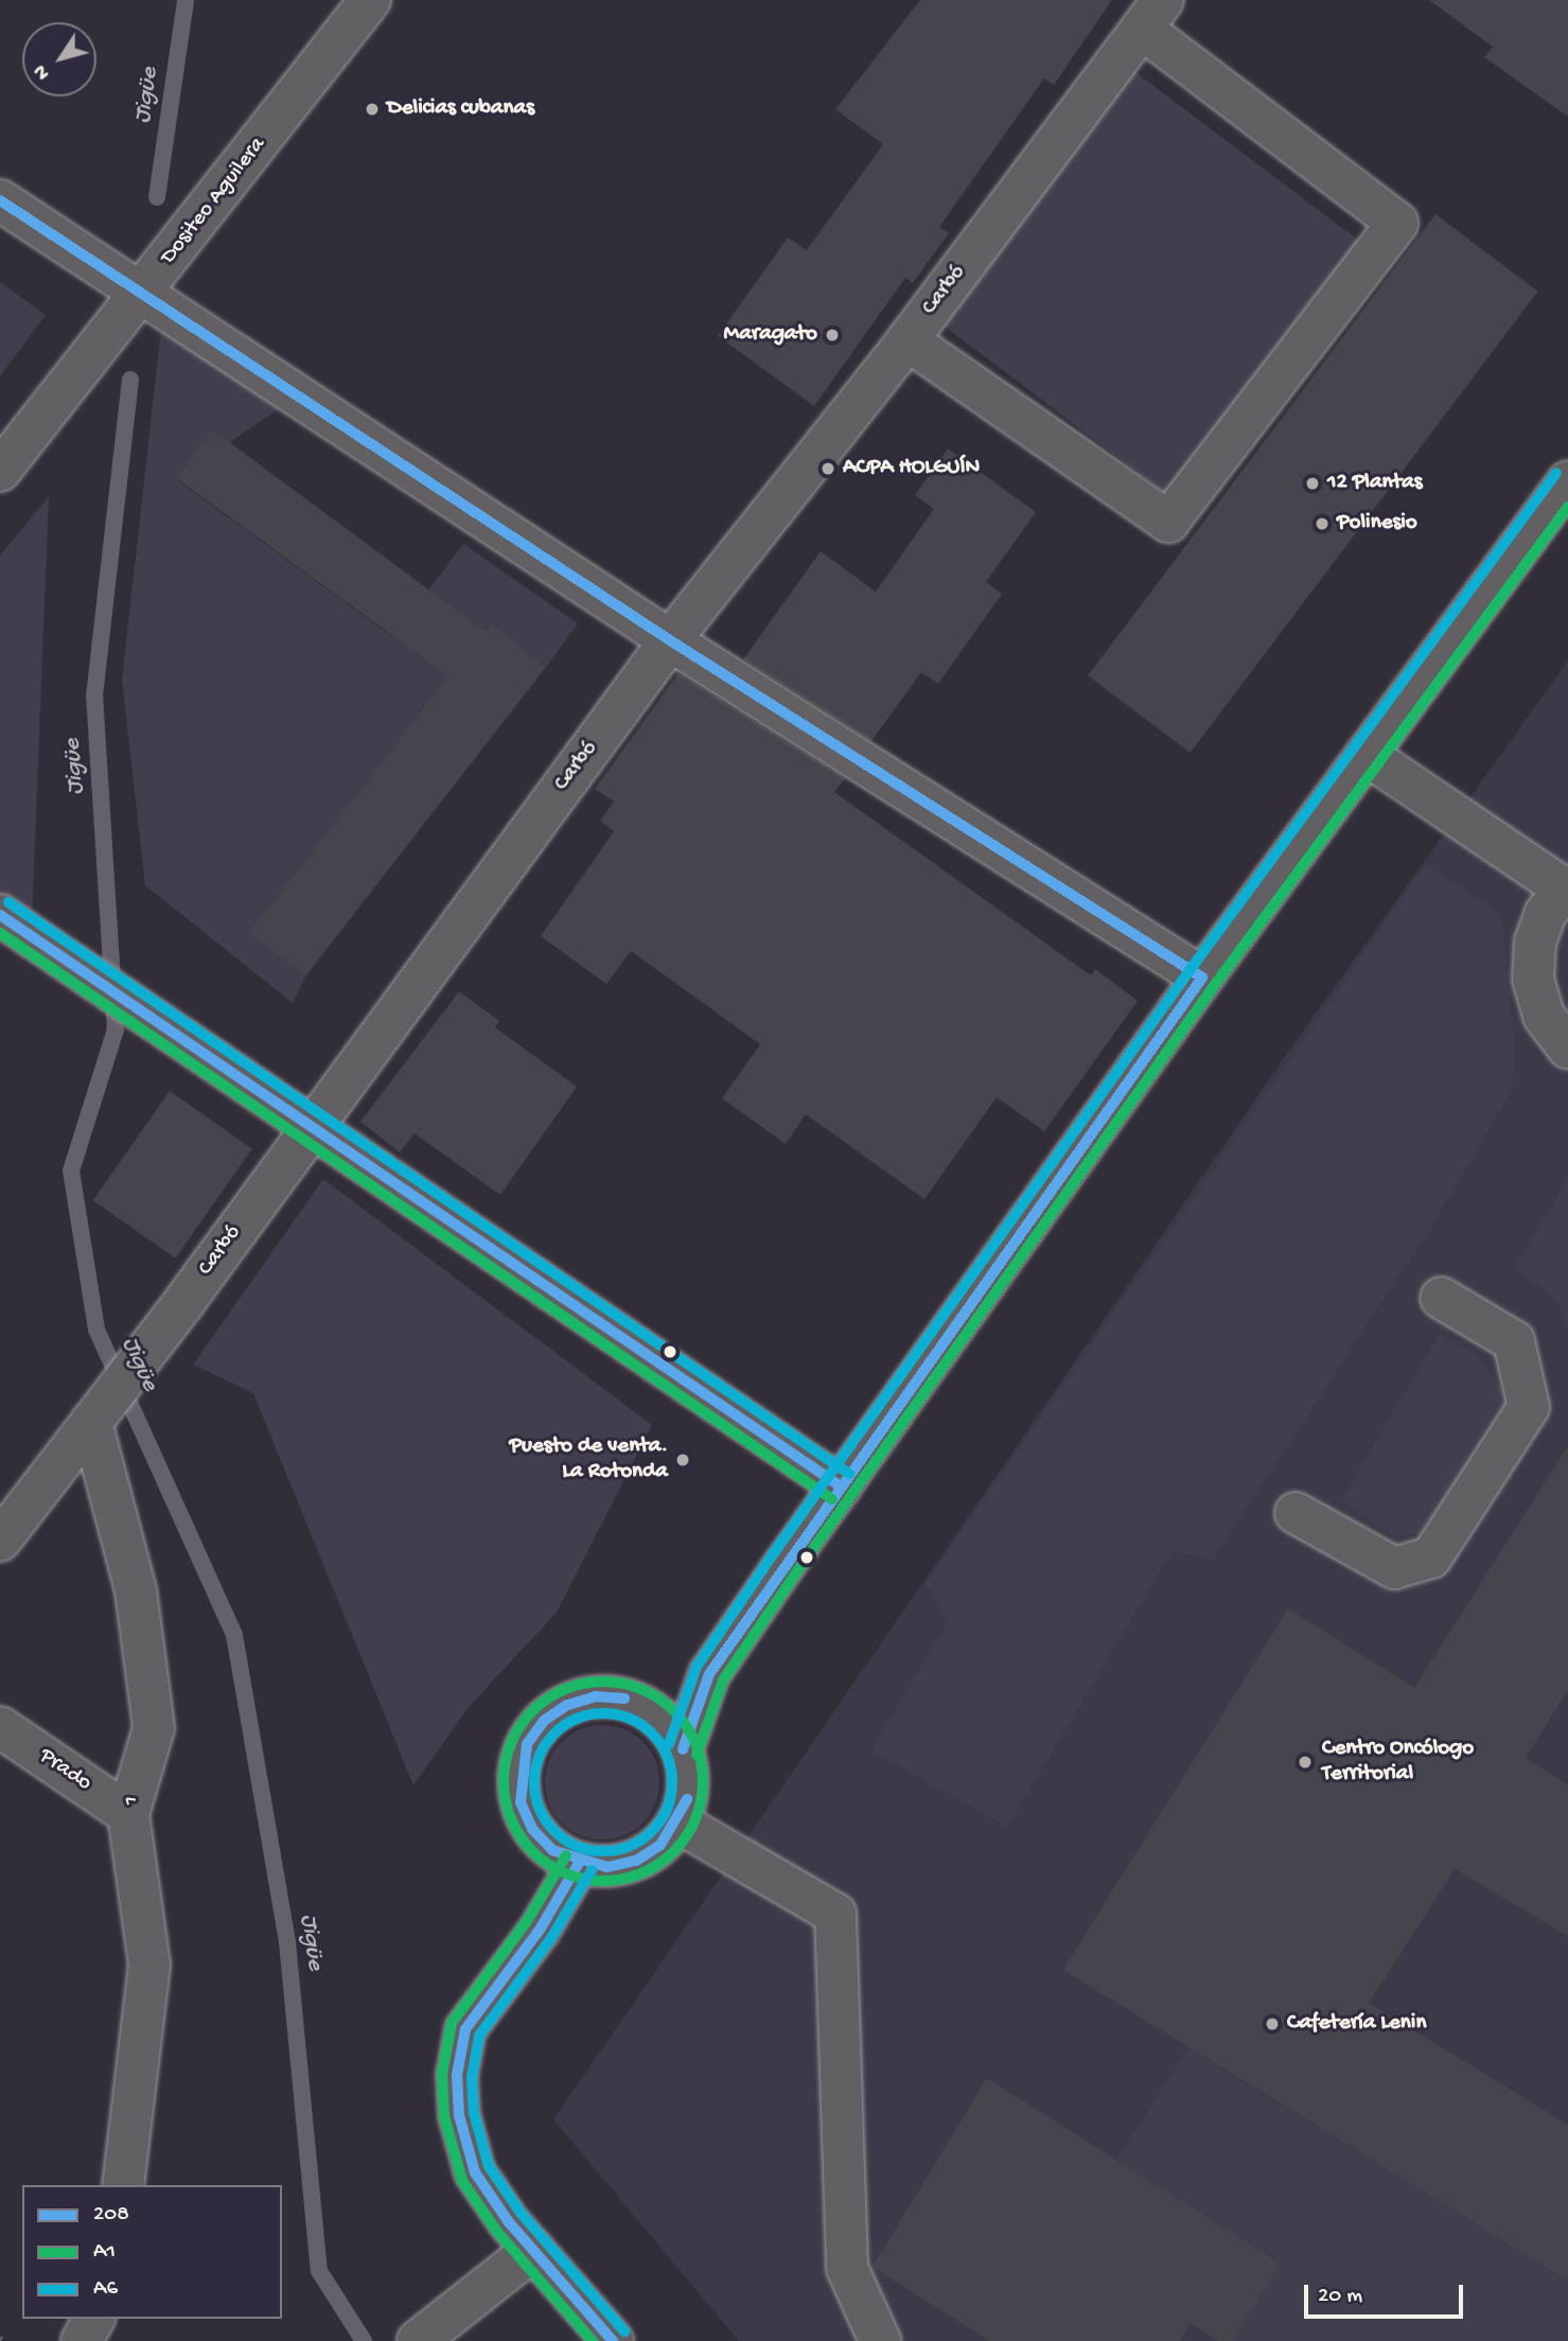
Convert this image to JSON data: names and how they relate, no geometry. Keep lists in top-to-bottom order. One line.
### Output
{"streets":{"street":["Dositeo Aguilera","Carbó","Prado","1"]},"crossings":[["Carbó","1"],["Prado","1"]],"water":["Jigüe"],"places":["Delicias cubanas","Maragato","ACPA HOLGUÍN","12 Plantas","Polinesio","Puesto de venta. La Rotonda","Centro Oncólogo Territorial","Cafetería Lenin"],"lines":["transit line 208","transit line A6","transit line A1"],"legend":["208","A1","A6"],"scale_bar":"20 m","north":"bottom left"}
